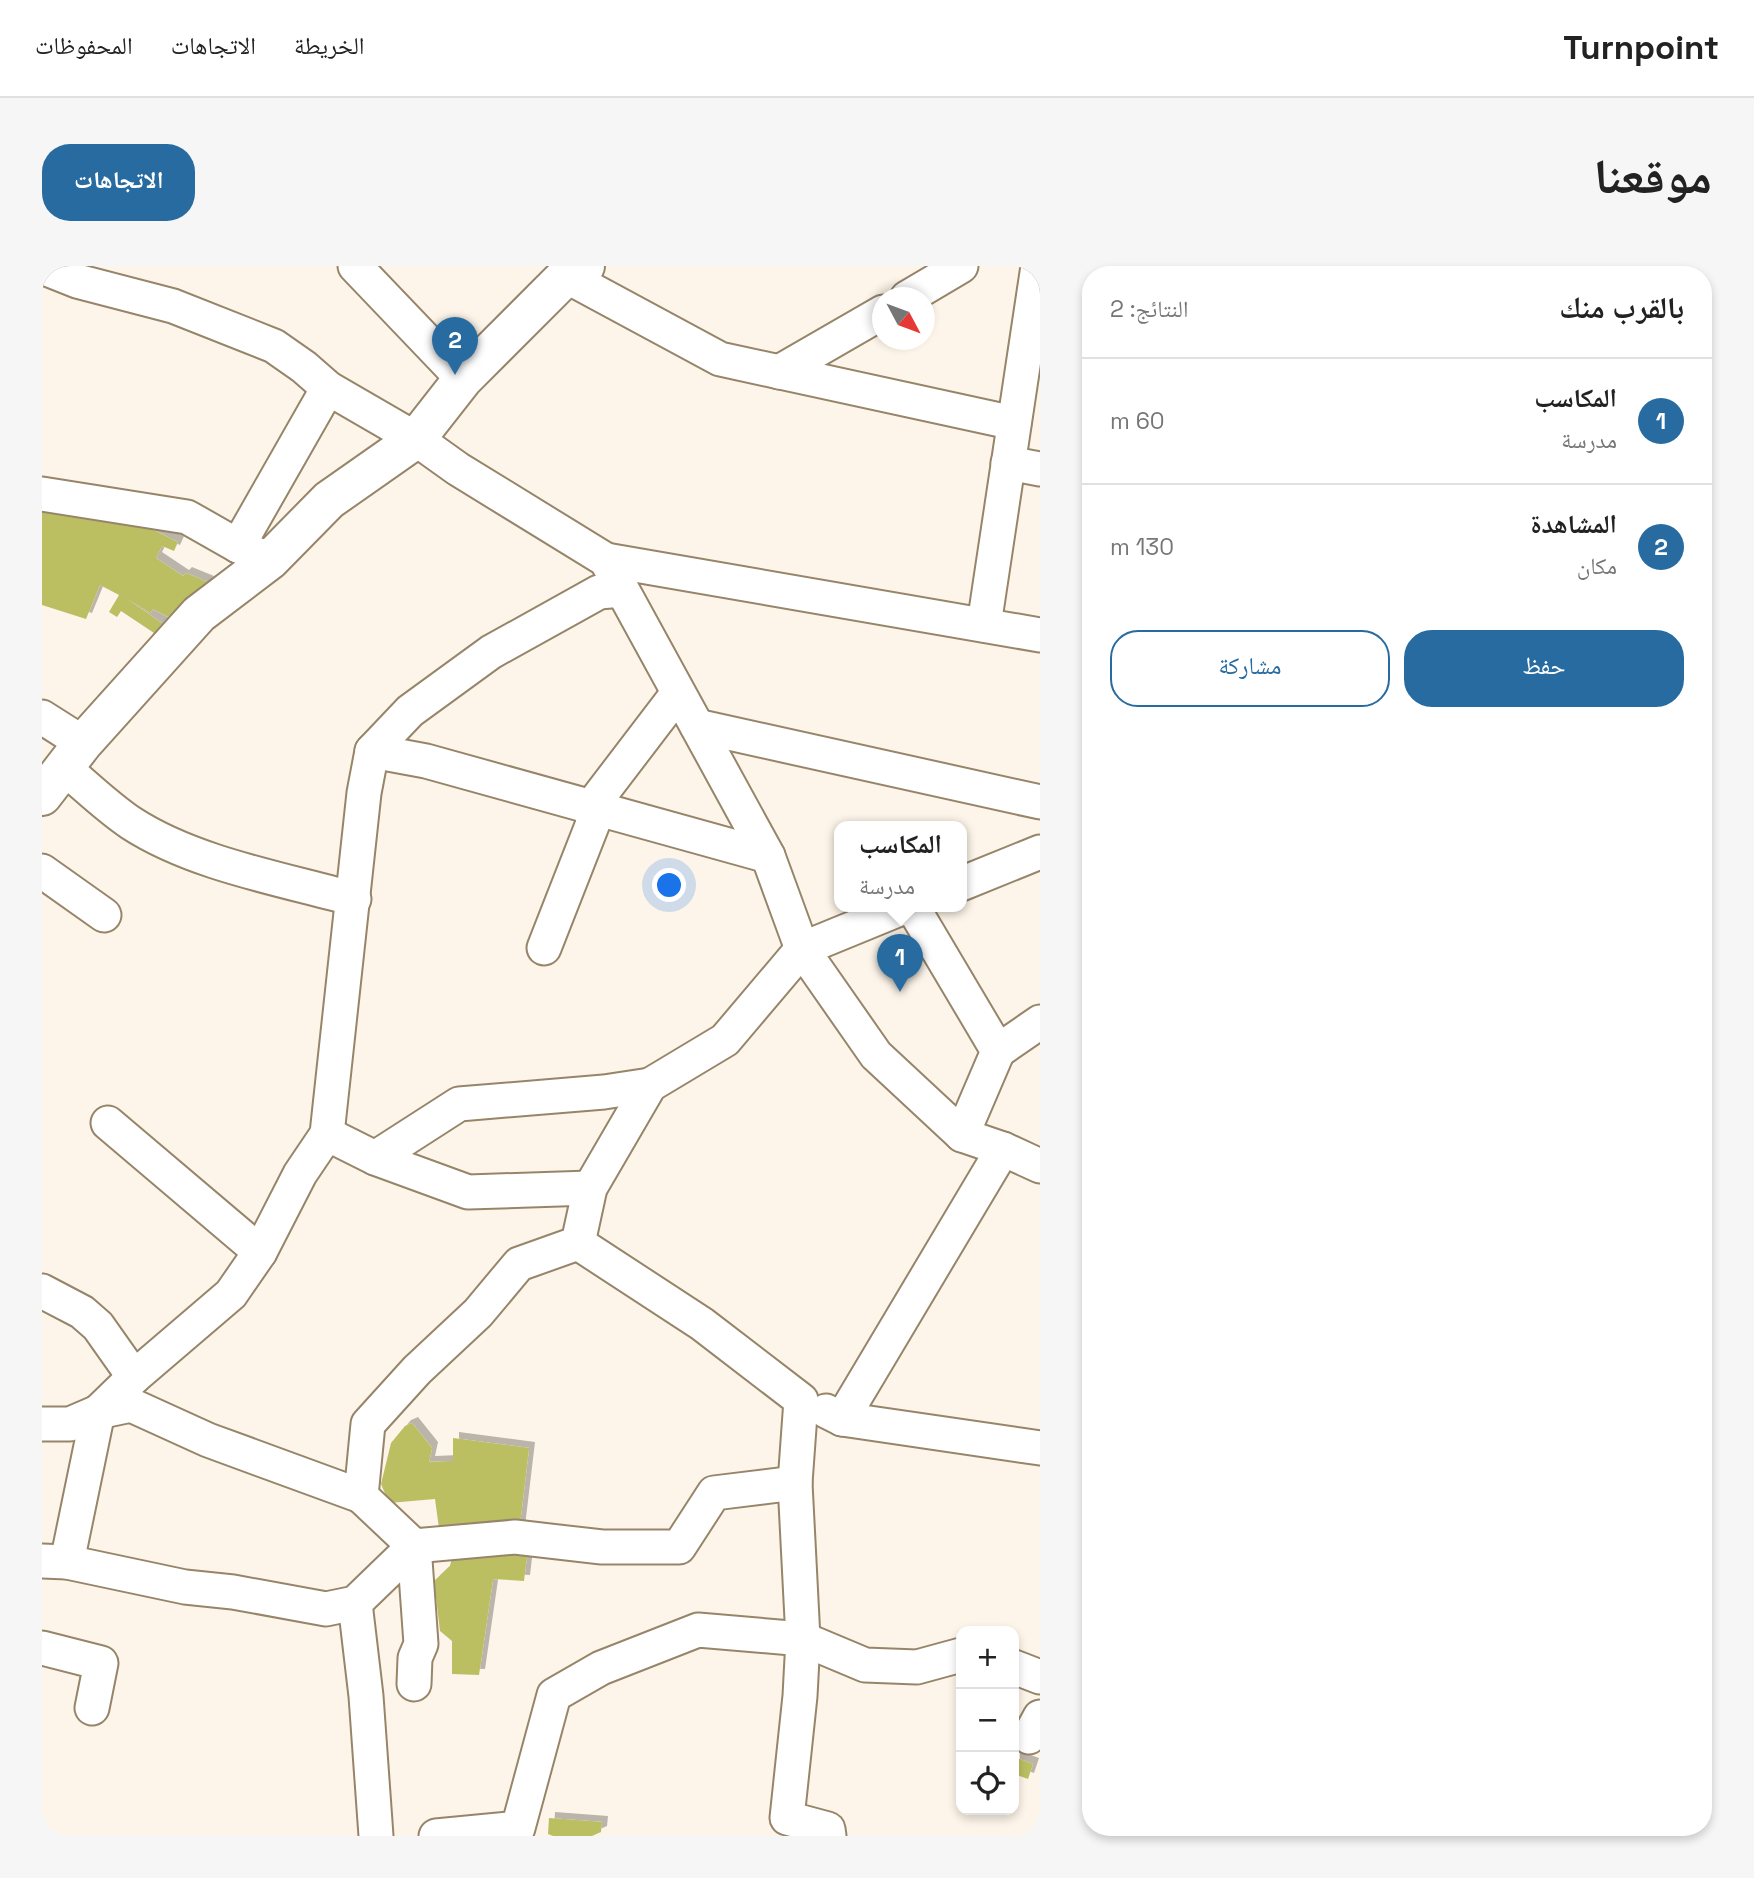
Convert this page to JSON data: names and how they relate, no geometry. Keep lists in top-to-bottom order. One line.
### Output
{"north":"bottom right","page":{"header":"Turnpoint","nav":["الخريطة","الاتجاهات","المحفوظات"],"title":"موقعنا","buttons":["الاتجاهات",["حفظ","مشاركة"]],"heading":["بالقرب منك","النتائج: 2"],"pins":["2","1"],"list":[{"mark":"1","name":"المكاسب","note":"مدرسة","value":"60 m"},{"mark":"2","name":"المشاهدة","note":"مكان","value":"130 m"}],"popup":["المكاسب","مدرسة"],"map_buttons":["+","−"]}}
